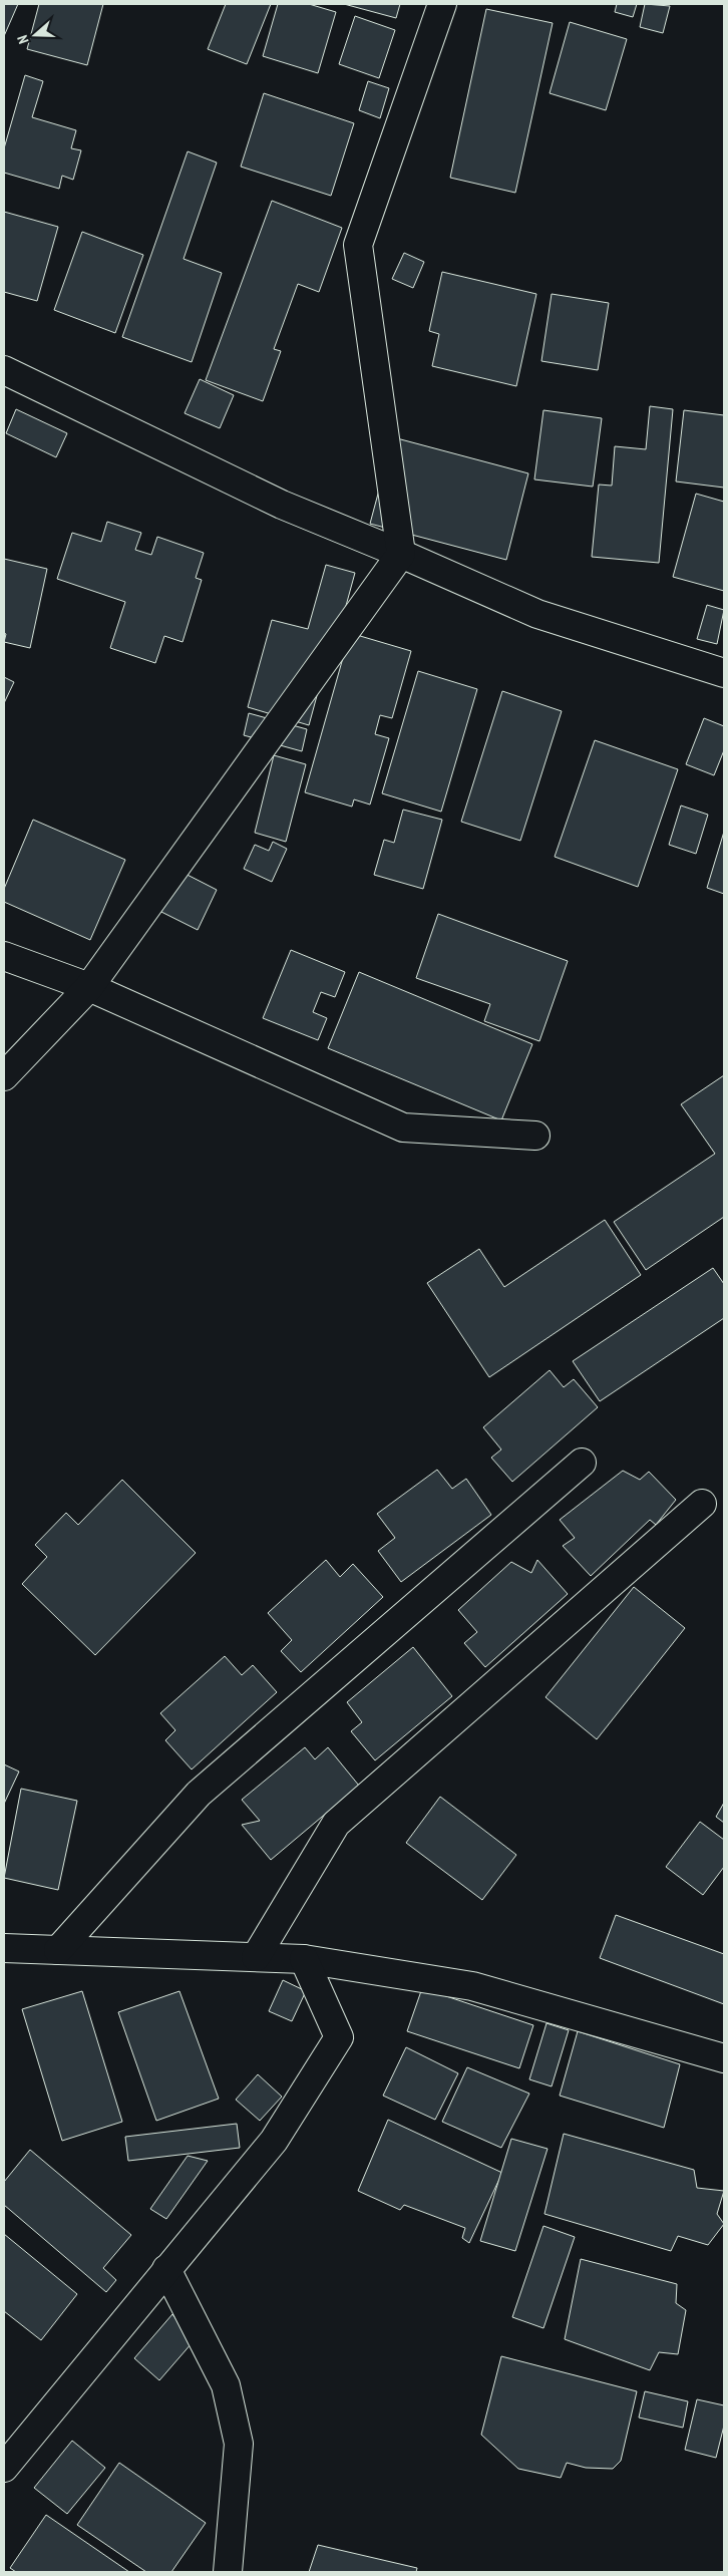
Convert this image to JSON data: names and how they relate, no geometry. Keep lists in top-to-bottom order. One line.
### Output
{"north":"left"}
